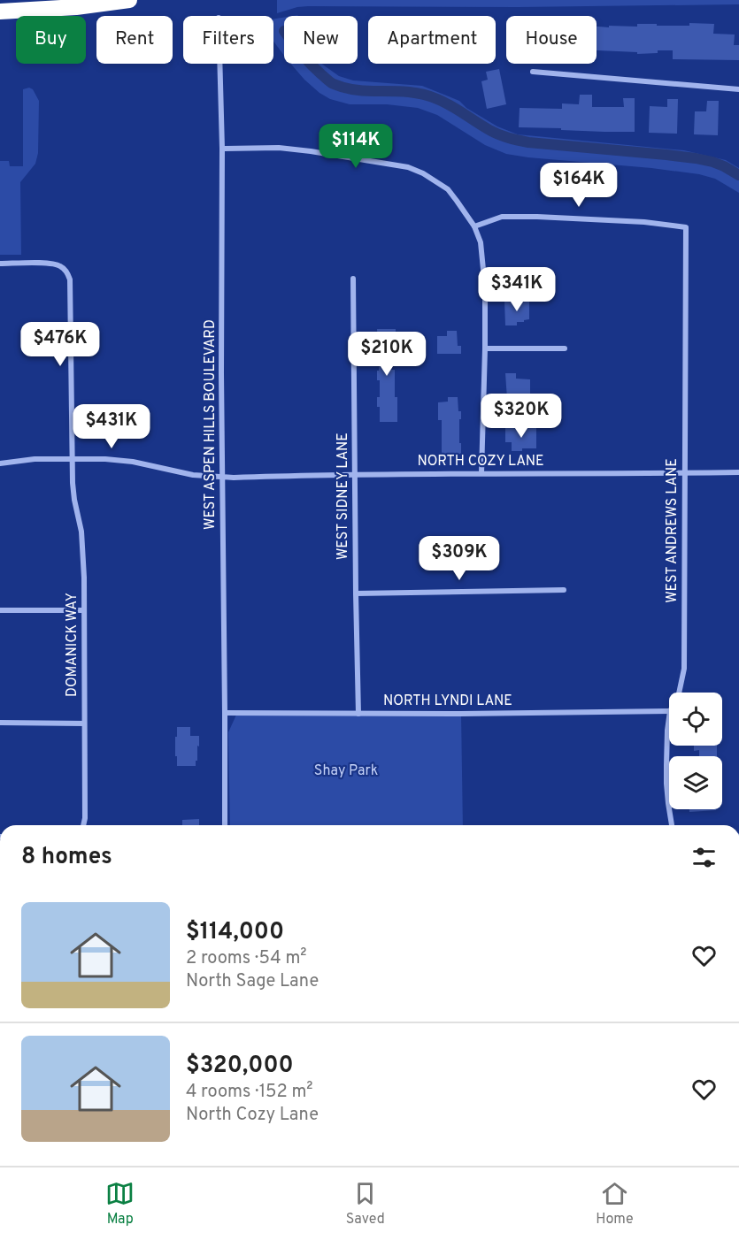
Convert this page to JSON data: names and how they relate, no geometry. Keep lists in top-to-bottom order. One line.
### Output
{"streets":{"street":["WEST ASPEN HILLS BOULEVARD","NORTH COZY LANE","WEST SIDNEY LANE","WEST ANDREWS LANE","DOMANICK WAY","NORTH LYNDI LANE"]},"crossings":[["WEST ASPEN HILLS BOULEVARD","NORTH COZY LANE"],["WEST ASPEN HILLS BOULEVARD","NORTH LYNDI LANE"],["NORTH COZY LANE","WEST SIDNEY LANE"],["NORTH COZY LANE","WEST ANDREWS LANE"],["NORTH COZY LANE","DOMANICK WAY"],["WEST SIDNEY LANE","NORTH LYNDI LANE"]],"parks":["Shay Park"],"page":{"chip":["Buy","Rent","Filters","New","Apartment","House"],"price":["$114K","$164K","$341K","$476K","$210K","$320K","$431K","$309K"],"heading":"8 homes","list":[{"name":"$114,000","note":"2 rooms · 54 m² · North Sage Lane"},{"name":"$320,000","note":"4 rooms · 152 m² · North Cozy Lane"}],"tabs":["Map","Saved","Home"]}}
